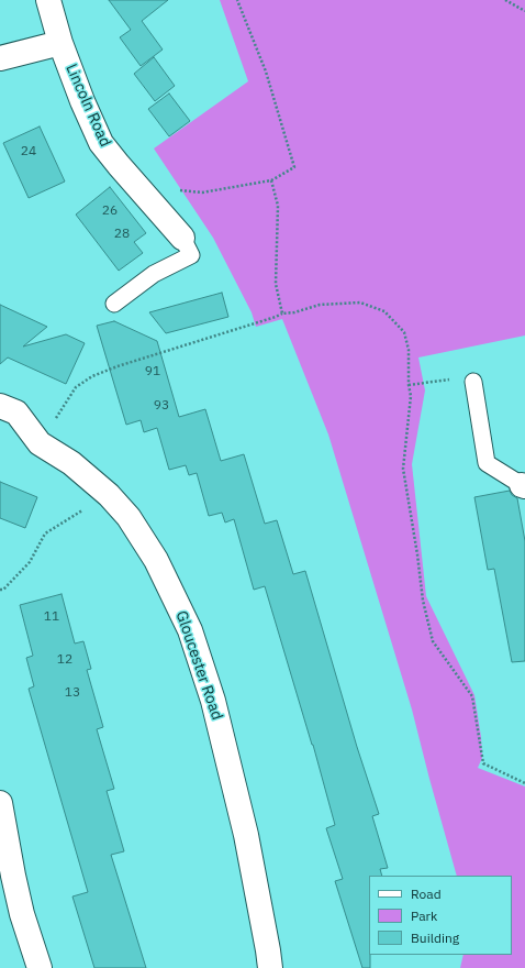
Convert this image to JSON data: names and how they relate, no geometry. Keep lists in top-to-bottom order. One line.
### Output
{"streets":{"street":["Lincoln Road","Gloucester Road"]},"house_numbers":["24","26","28","91","93","11","12","13"],"legend":["Road","Park","Building"]}
